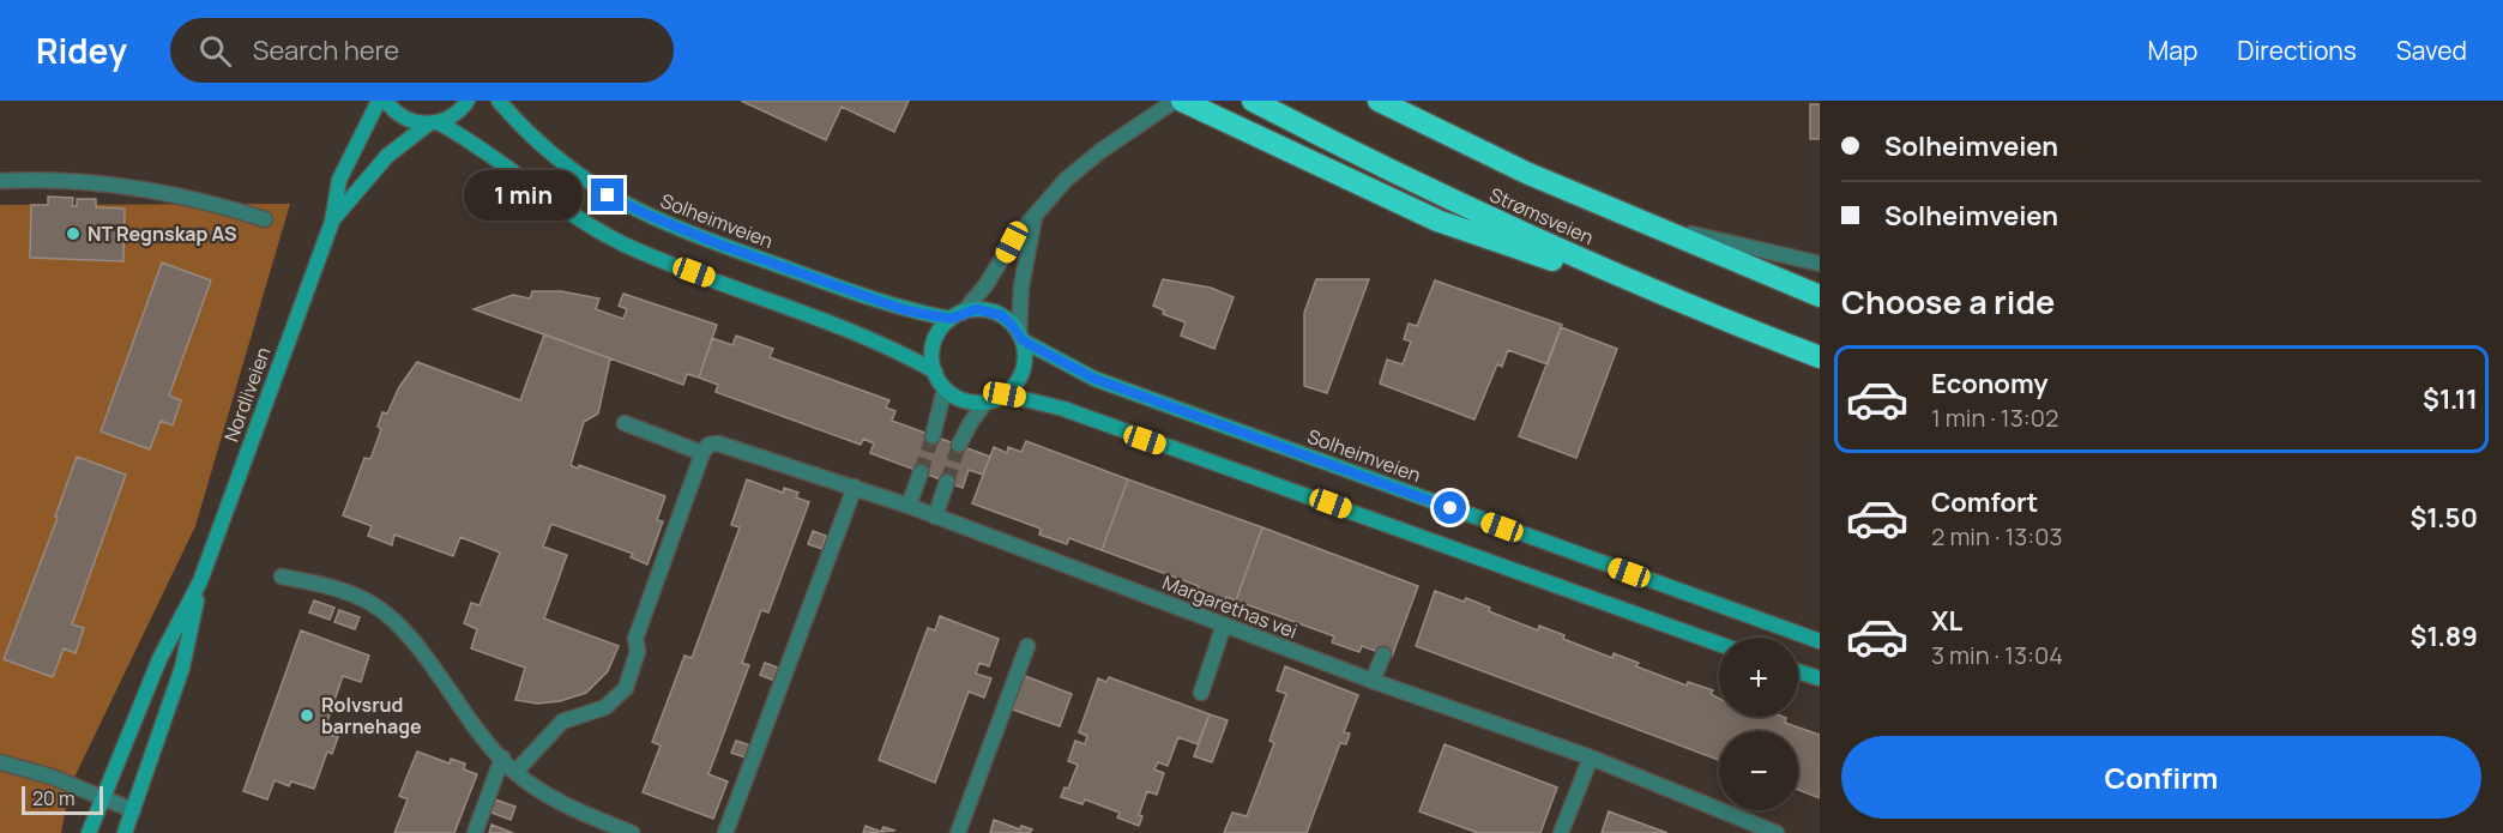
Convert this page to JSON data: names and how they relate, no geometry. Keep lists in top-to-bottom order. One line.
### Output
{"streets":{"highway":["Strømsveien"],"main road":["Solheimveien","Nordliveien"],"street":["Margarethas vei"]},"places":["NT Regnskap AS","Rolvsrud barnehage"],"scale_bar":"20 m","page":{"header":"Ridey","search":"Search here","nav":["Map","Directions","Saved"],"banner":["Solheimveien","Solheimveien"],"bubble":"1 min","heading":"Choose a ride","list":[{"name":"Economy","note":"1 min · 13:02","value":"$1.11"},{"name":"Comfort","note":"2 min · 13:03","value":"$1.50"},{"name":"XL","note":"3 min · 13:04","value":"$1.89"}],"map_buttons":["+","−"],"buttons":"Confirm","scale":"20 m"}}
